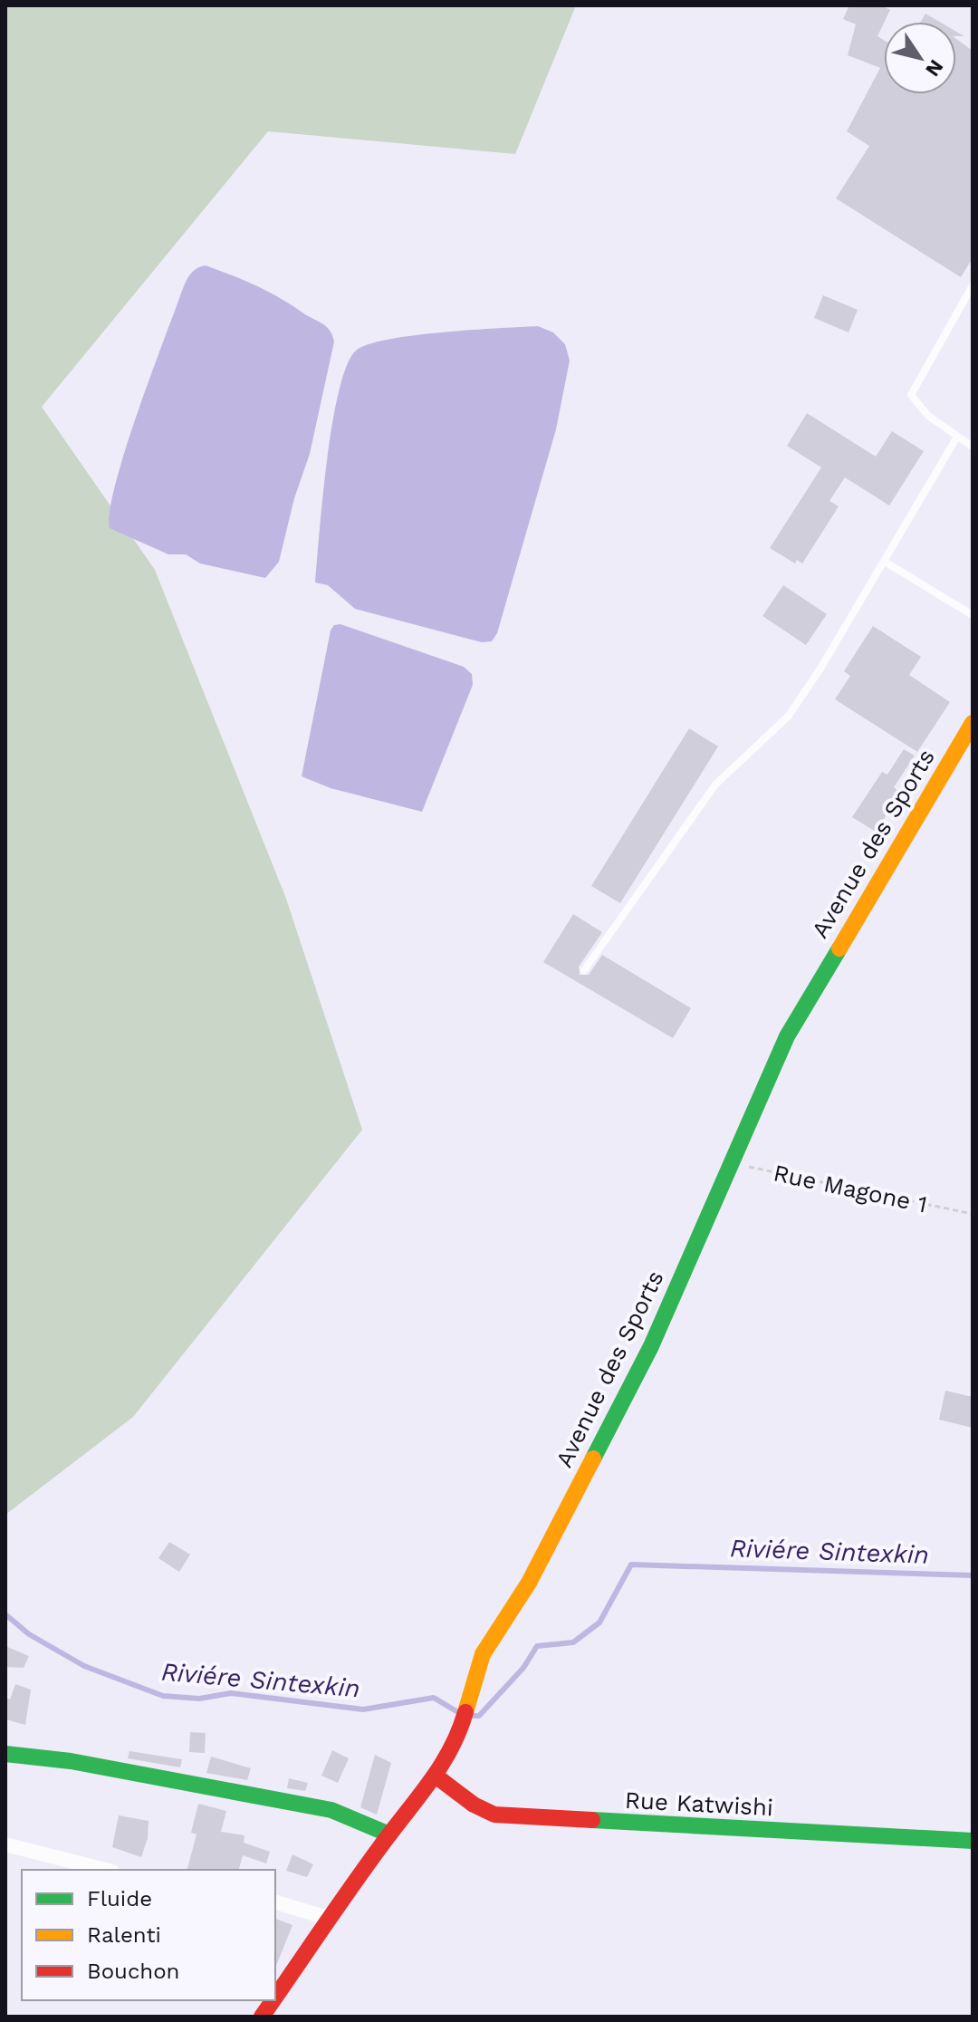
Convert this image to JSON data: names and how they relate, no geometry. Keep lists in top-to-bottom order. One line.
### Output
{"streets":{"street":["Avenue des Sports","Rue Katwishi"],"path":["Rue Magone 1"]},"crossings":[["Avenue des Sports","Rue Magone 1"],["Avenue des Sports","Rue Katwishi"]],"water":["Riviére Sintexkin"],"legend":["Fluide","Ralenti","Bouchon"],"north":"bottom right"}
